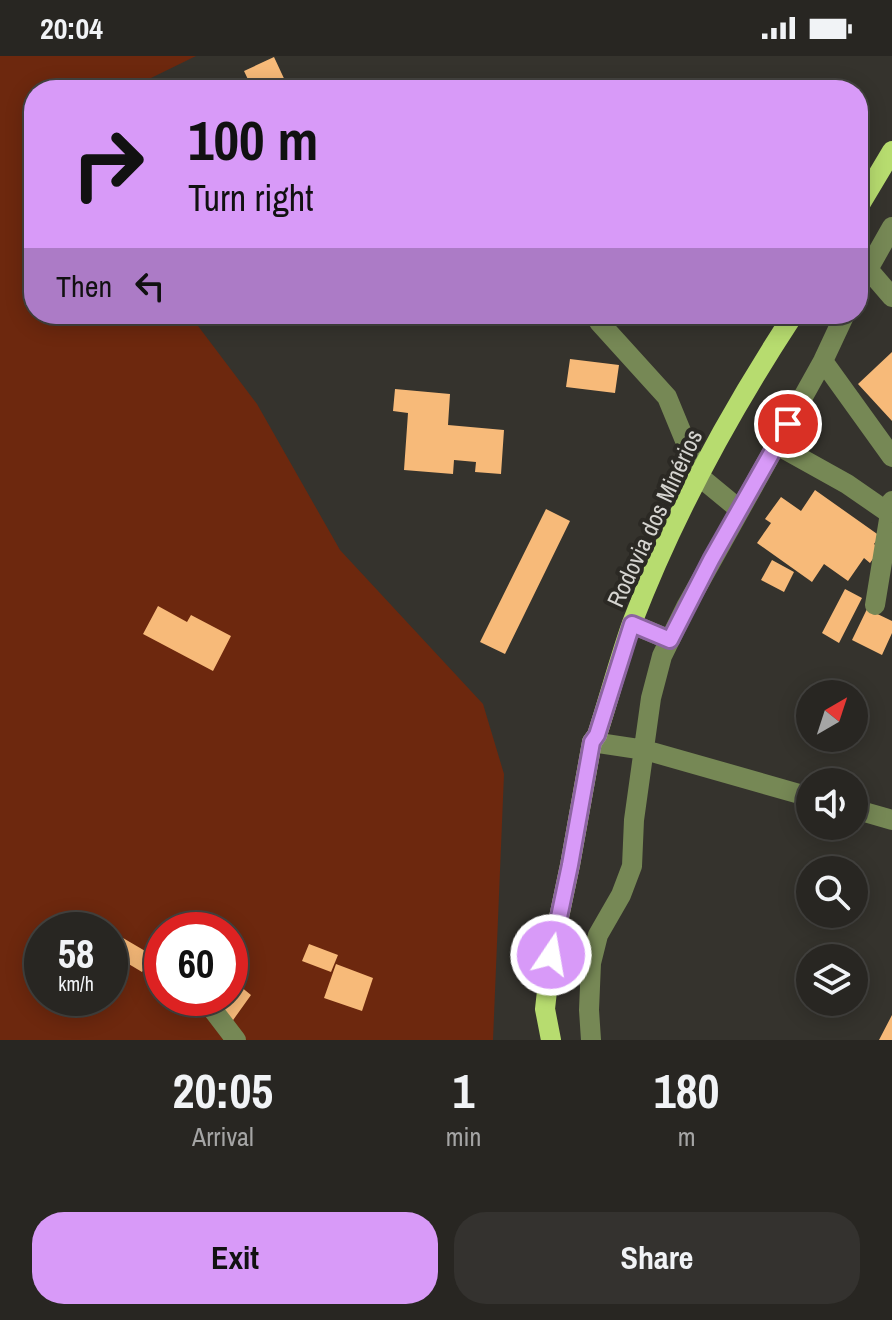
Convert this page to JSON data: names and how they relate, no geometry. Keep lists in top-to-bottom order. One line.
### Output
{"streets":{"main road":["Rodovia dos Minérios"]},"north":"top right","page":{"status":"20:04","turn":["100 m","Turn right"],"then":"Then","speed":"58 km/h","limit":"60","eta":["20:05","Arrival","1","min","180","m"],"buttons":["Exit","Share"]}}
